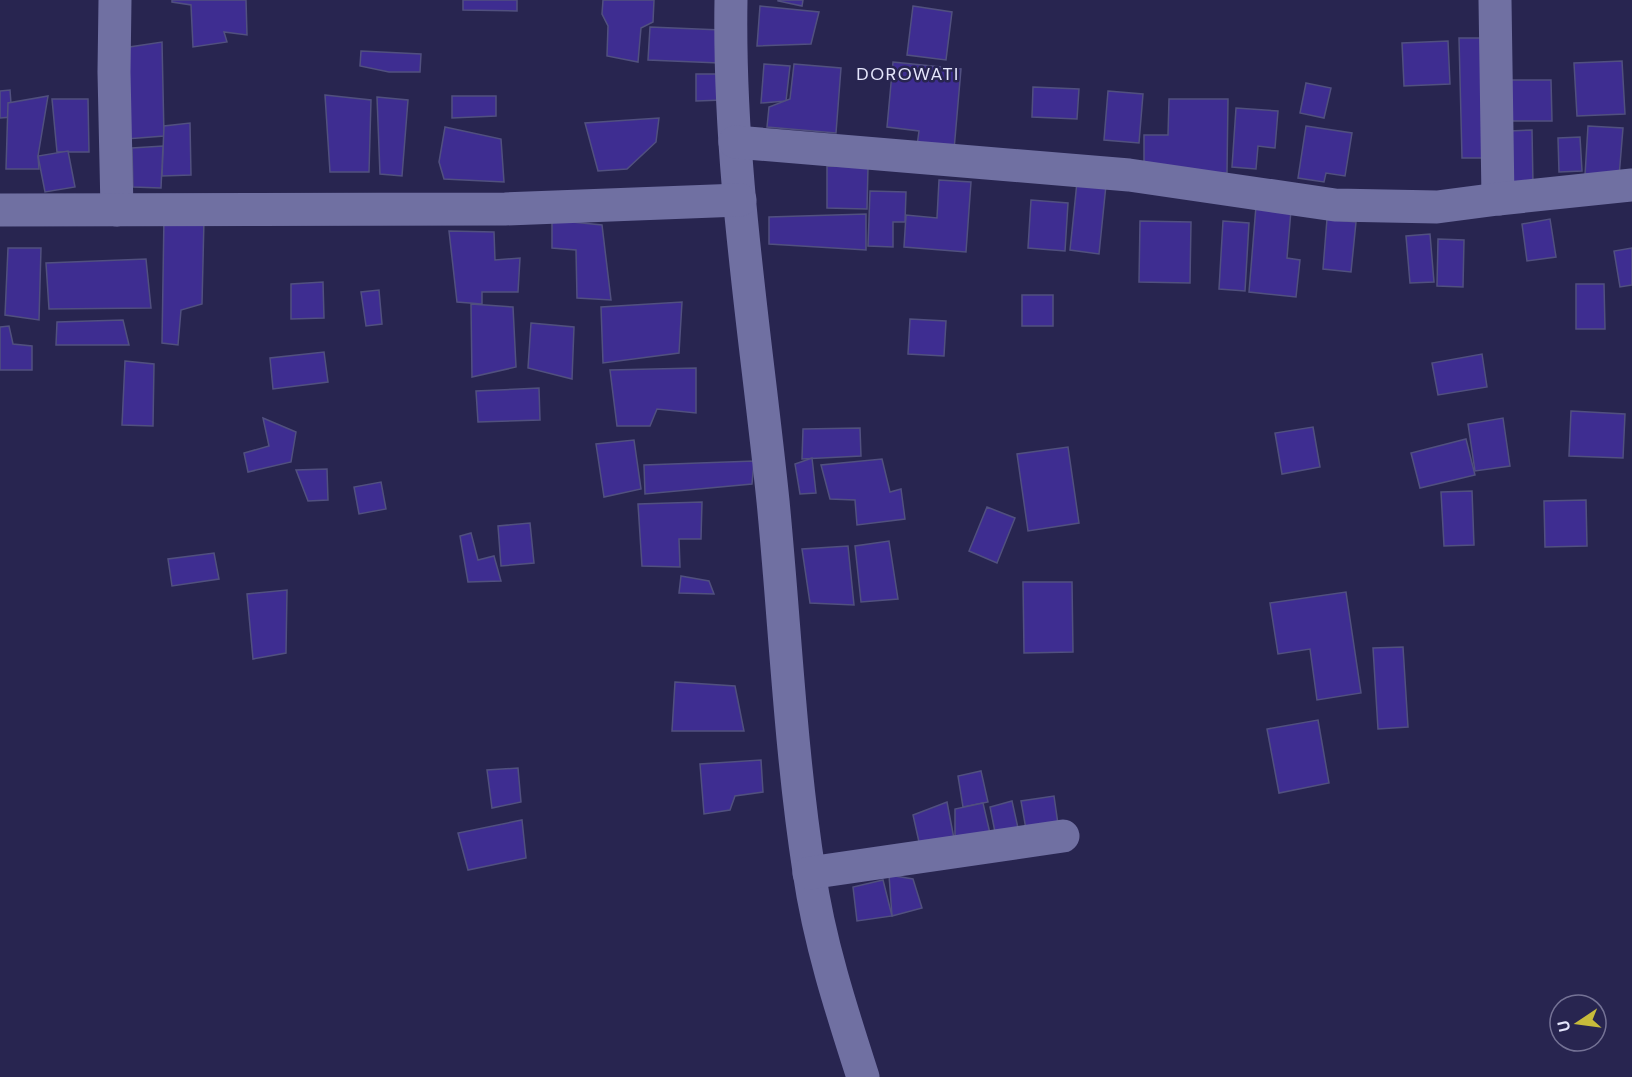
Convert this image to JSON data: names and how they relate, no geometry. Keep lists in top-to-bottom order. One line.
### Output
{"districts":["DOROWATI"],"north":"left"}
